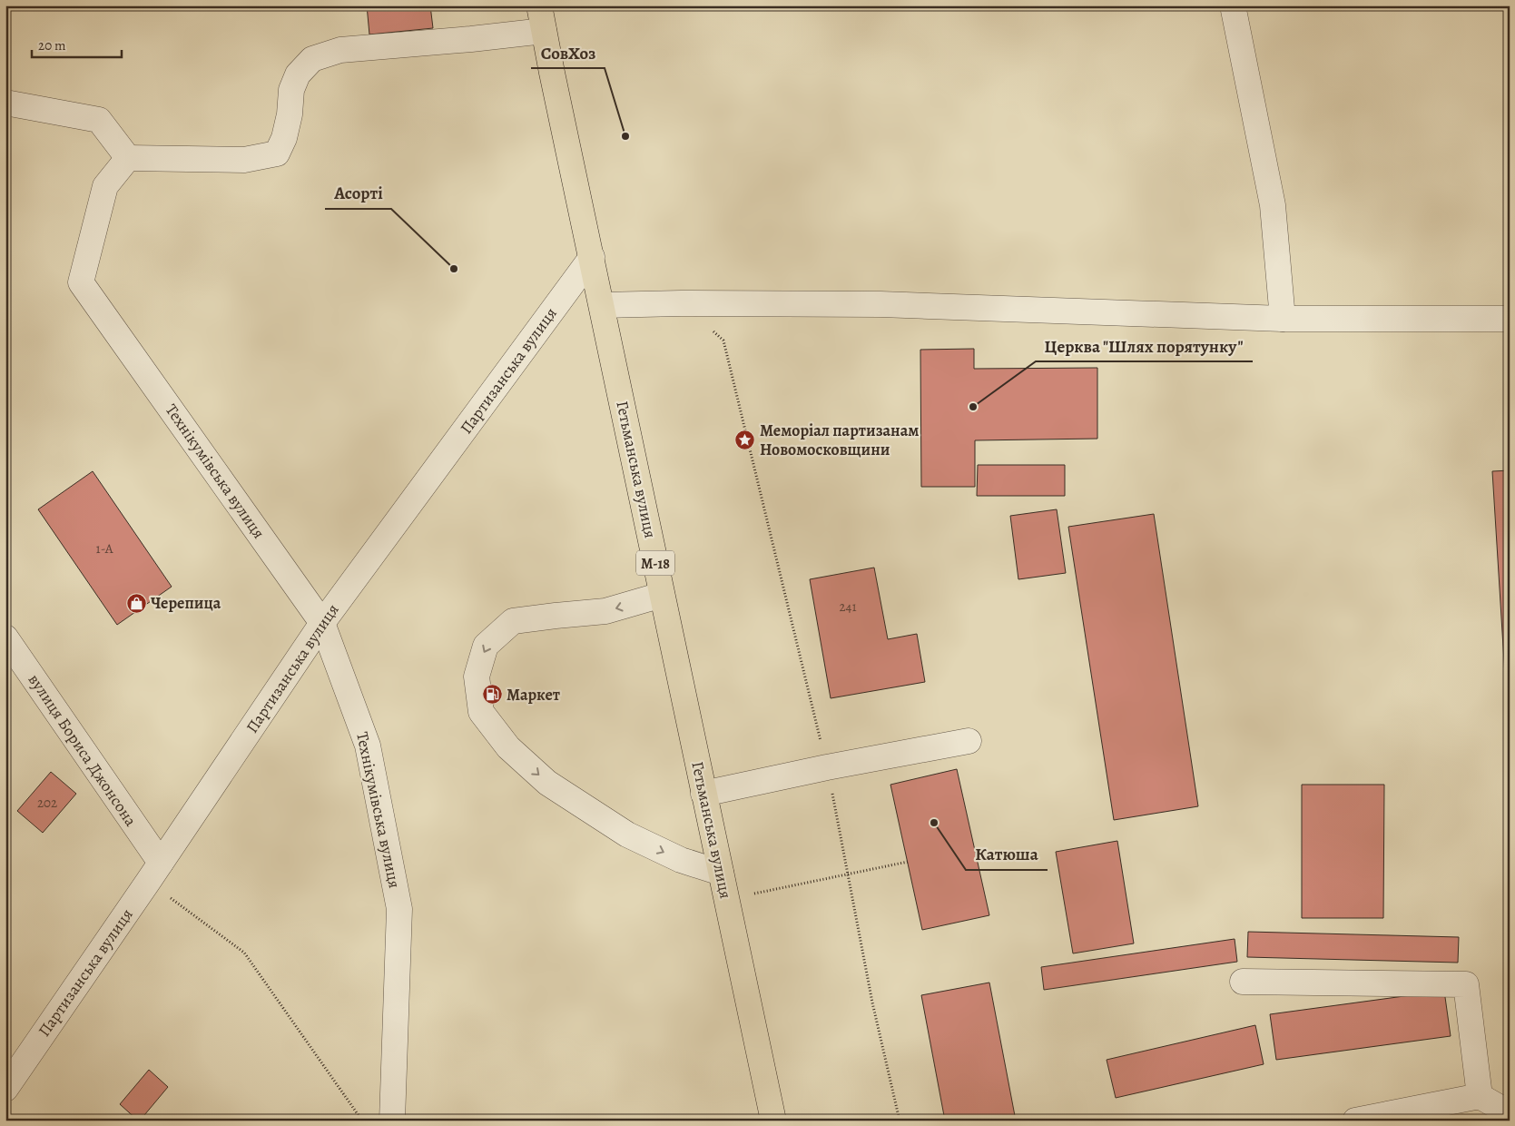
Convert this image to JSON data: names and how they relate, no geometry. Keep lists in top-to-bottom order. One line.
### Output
{"streets":{"highway":["Гетьманська вулиця","М-18"],"street":["Партизанська вулиця","Технікумівська вулиця","вулиця Бориса Джонсона"]},"crossings":[["Партизанська вулиця","Гетьманська вулиця"],["Партизанська вулиця","Технікумівська вулиця"],["Партизанська вулиця","вулиця Бориса Джонсона"]],"places":{"other":["СовХоз","Асорті","Церква \"Шлях порятунку\"","Катюша"],"place":["Меморіал партизанам Новомосковщини"],"shop":["Черепица"],"fuel station":["Маркет"]},"house_numbers":["1-А","241","202"],"scale_bar":"20 m"}
